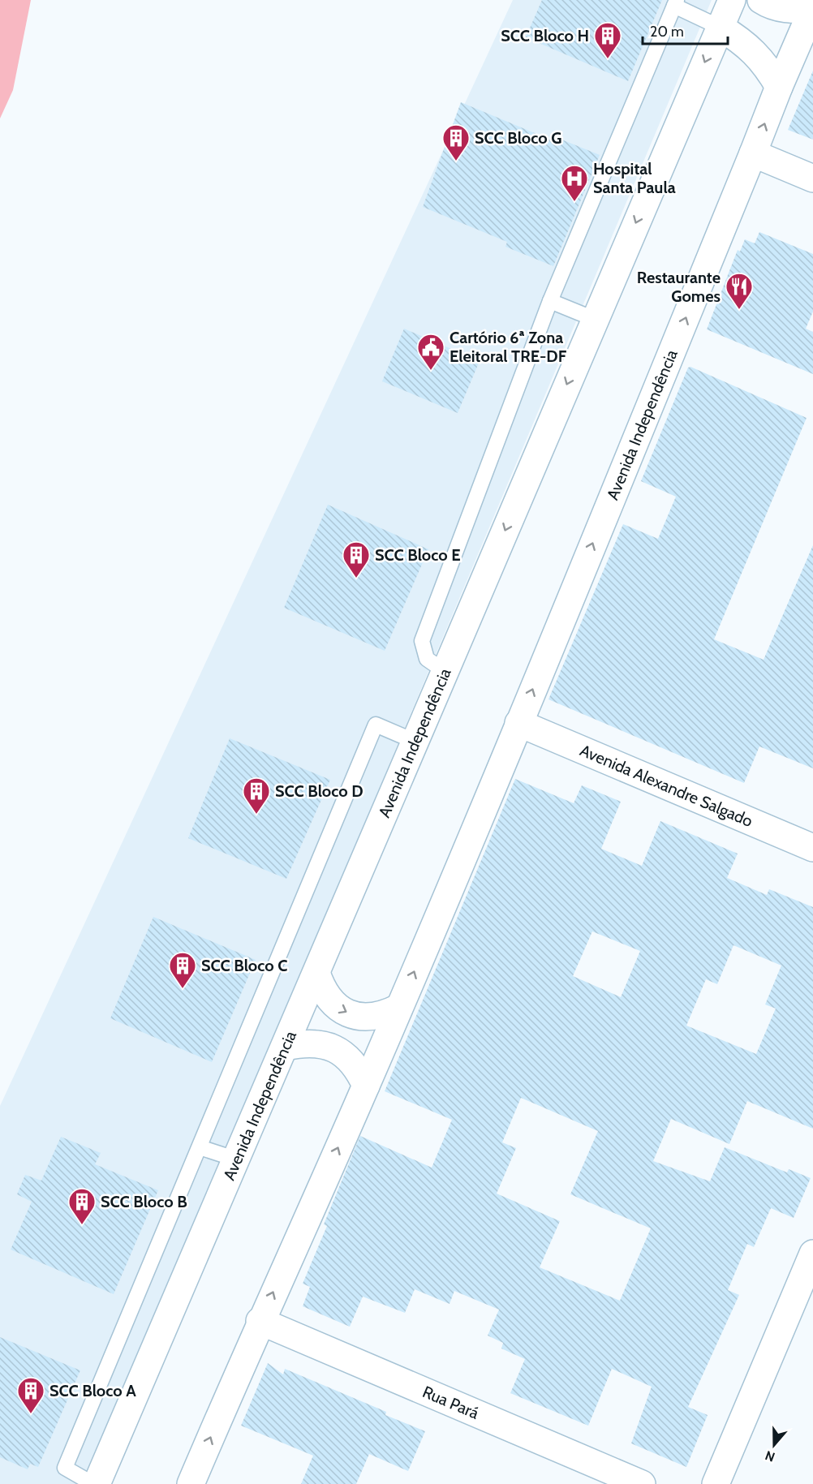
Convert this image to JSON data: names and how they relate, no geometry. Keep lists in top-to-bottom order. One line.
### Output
{"streets":{"main road":["Avenida Independência","Avenida Alexandre Salgado","Rua Pará"]},"crossings":[["Avenida Independência","Avenida Alexandre Salgado"],["Avenida Independência","Rua Pará"]],"places":{"building":["SCC Bloco H","SCC Bloco G","SCC Bloco E","SCC Bloco D","SCC Bloco C","SCC Bloco B","SCC Bloco A"],"hospital":["Hospital Santa Paula"],"restaurant":["Restaurante Gomes"],"public building":["Cartório 6ª Zona Eleitoral TRE-DF"]},"scale_bar":"20 m","north":"bottom"}
